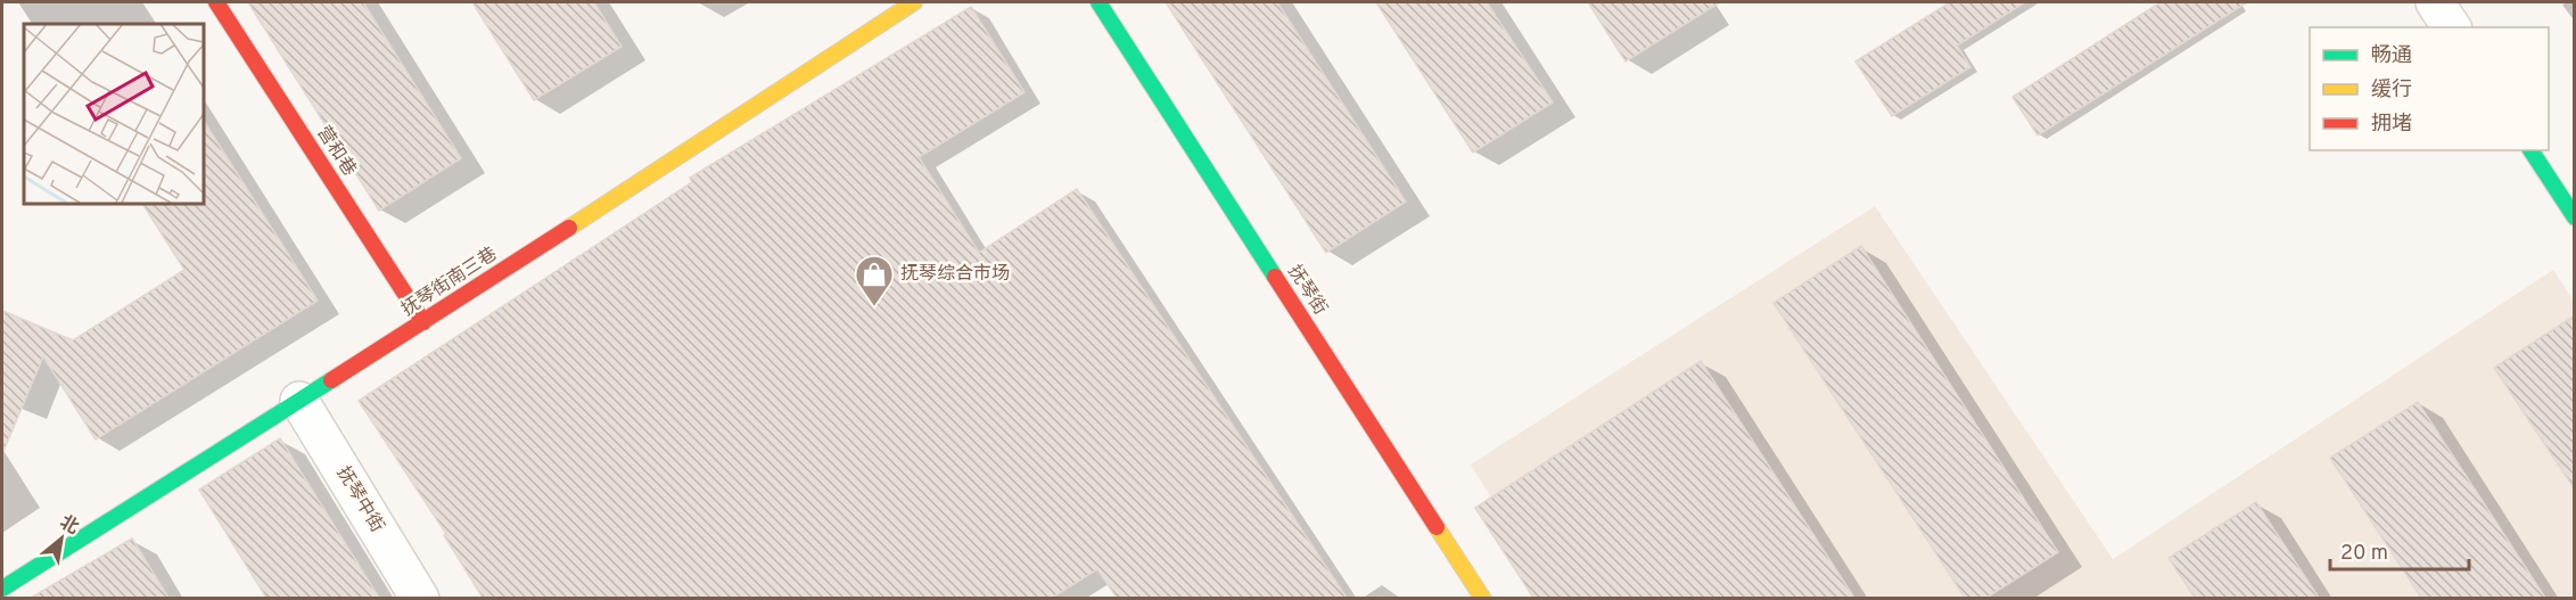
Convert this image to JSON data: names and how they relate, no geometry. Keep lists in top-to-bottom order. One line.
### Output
{"streets":{"street":["营和巷","抚琴街南三巷","抚琴街","抚琴中街"]},"crossings":[["营和巷","抚琴街南三巷"],["抚琴街南三巷","抚琴中街"]],"places":{"shop":["抚琴综合市场"]},"legend":["畅通","缓行","拥堵"],"scale_bar":"20 m","north":"top right"}
